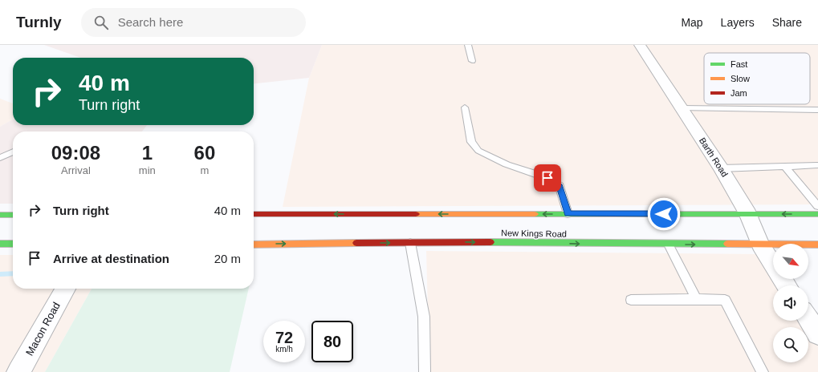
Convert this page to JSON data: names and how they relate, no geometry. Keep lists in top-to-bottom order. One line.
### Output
{"streets":{"highway":["New Kings Road"],"street":["Barth Road","Macon Road"]},"crossings":[["Barth Road","New Kings Road"]],"legend":["Fast","Slow","Jam"],"north":"bottom right","page":{"header":"Turnly","search":"Search here","nav":["Map","Layers","Share"],"turn":["40 m","Turn right"],"eta":["09:08","Arrival","1","min","60","m"],"list":[{"name":"Turn right","value":"40 m"},{"name":"Arrive at destination","value":"20 m"}],"speed":"72 km/h","limit":"80"}}
